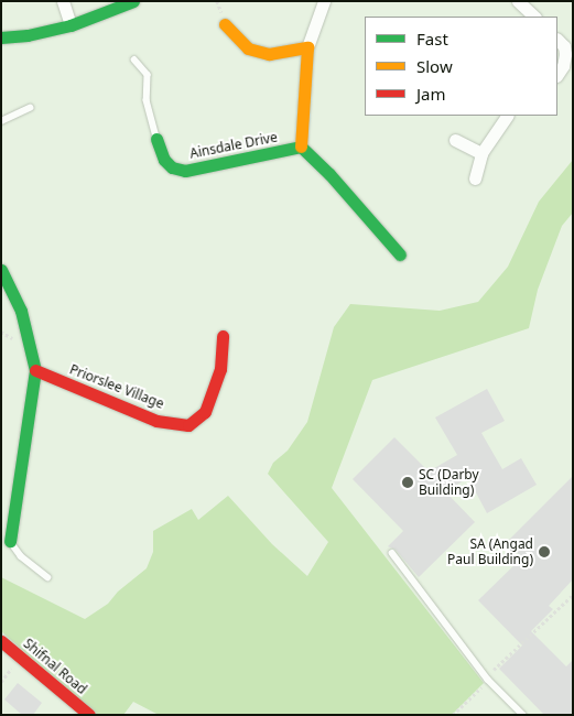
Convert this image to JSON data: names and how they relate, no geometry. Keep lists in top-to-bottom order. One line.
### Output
{"streets":{"street":["Ainsdale Drive","Priorslee Village","Shifnal Road"]},"places":["SC (Darby Building)","SA (Angad Paul Building)"],"legend":["Fast","Slow","Jam"]}
